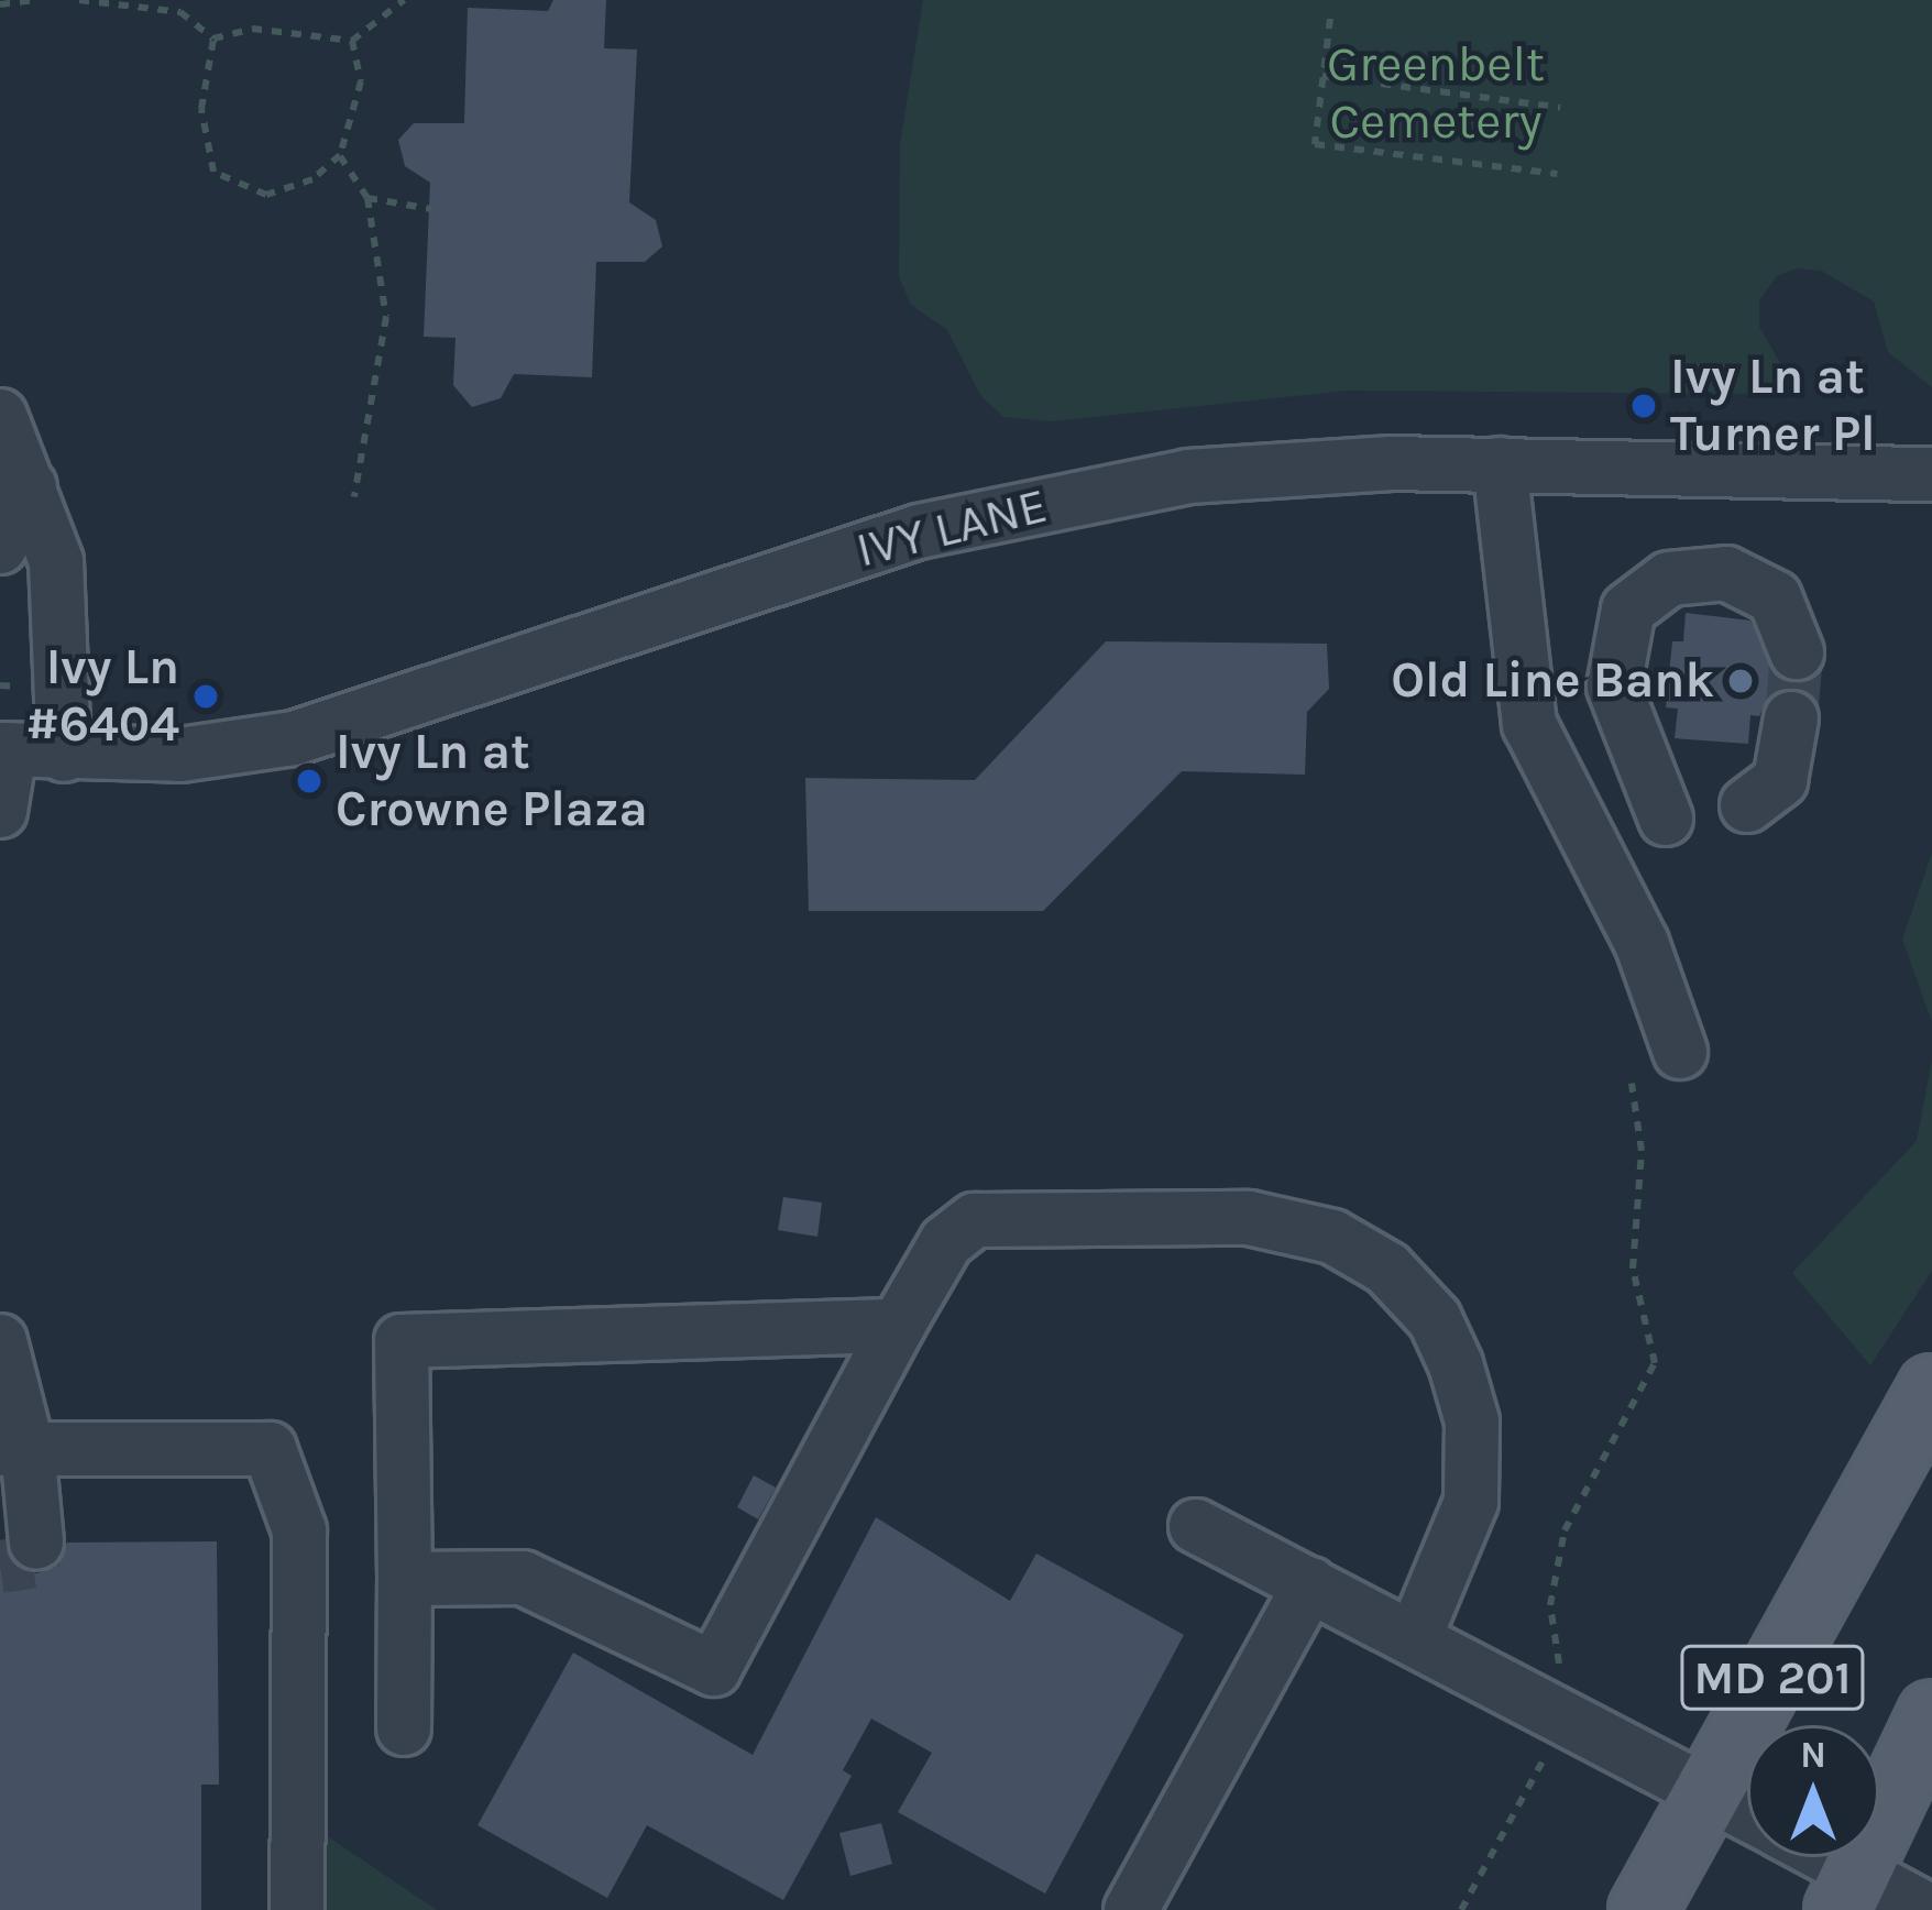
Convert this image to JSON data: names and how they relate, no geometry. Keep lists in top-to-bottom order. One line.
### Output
{"streets":{"main road":["MD 201"],"street":["IVY LANE"]},"parks":["Greenbelt Cemetery"],"places":["Ivy Ln at Turner Pl","Old Line Bank","Ivy Ln #6404","Ivy Ln at Crowne Plaza"],"north":"top"}
